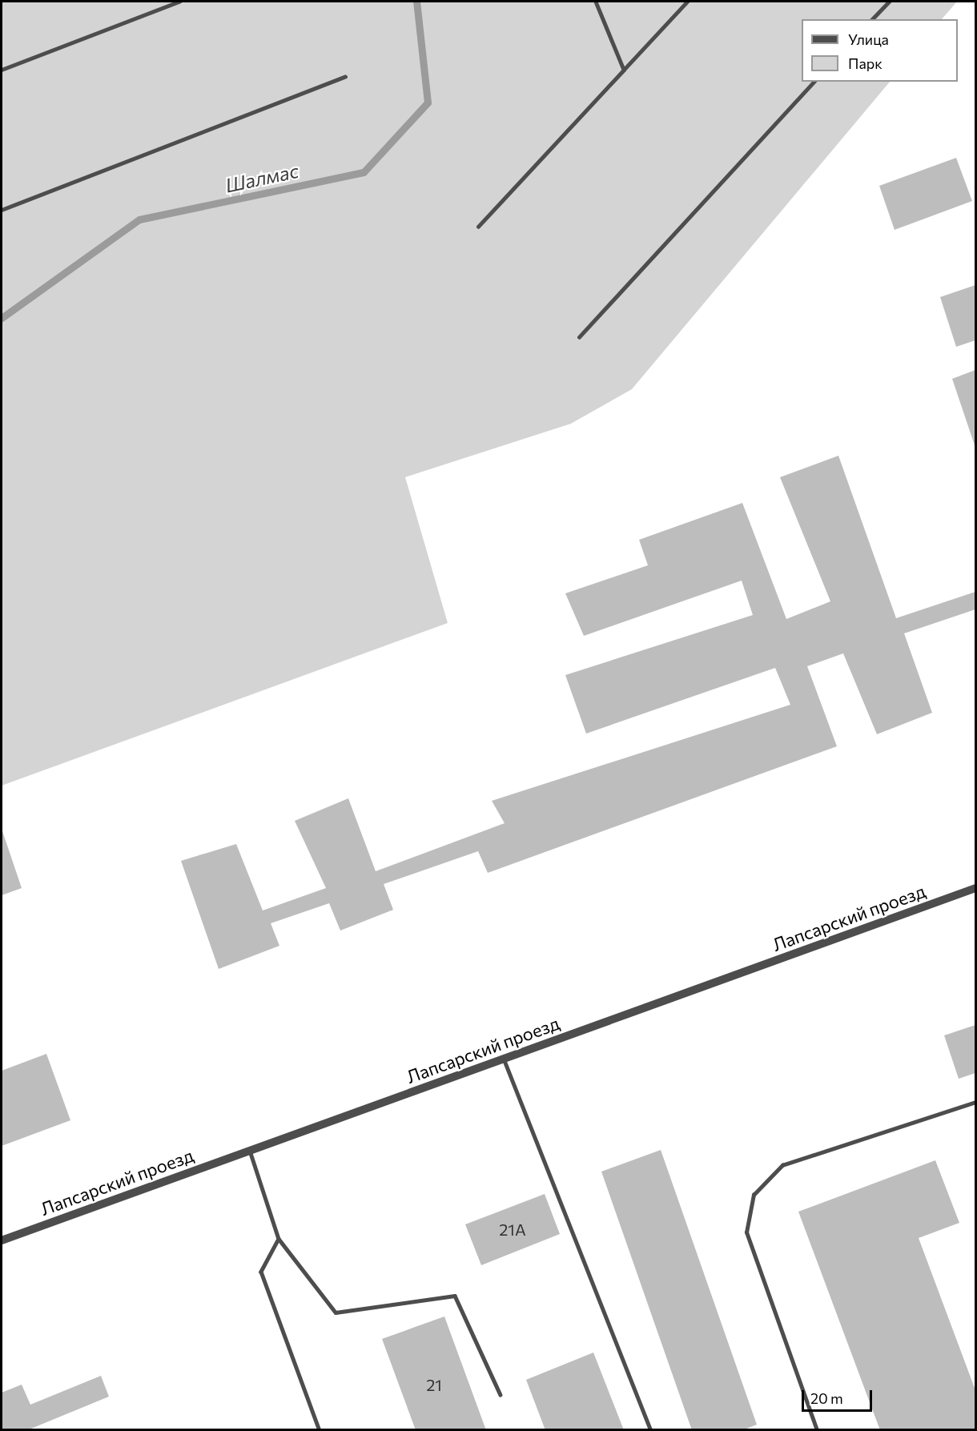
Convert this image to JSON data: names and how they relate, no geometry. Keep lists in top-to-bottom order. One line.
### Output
{"streets":{"street":["Лапсарский проезд"]},"water":["Шалмас"],"house_numbers":["21А","21"],"legend":["Улица","Парк"],"scale_bar":"20 m"}
